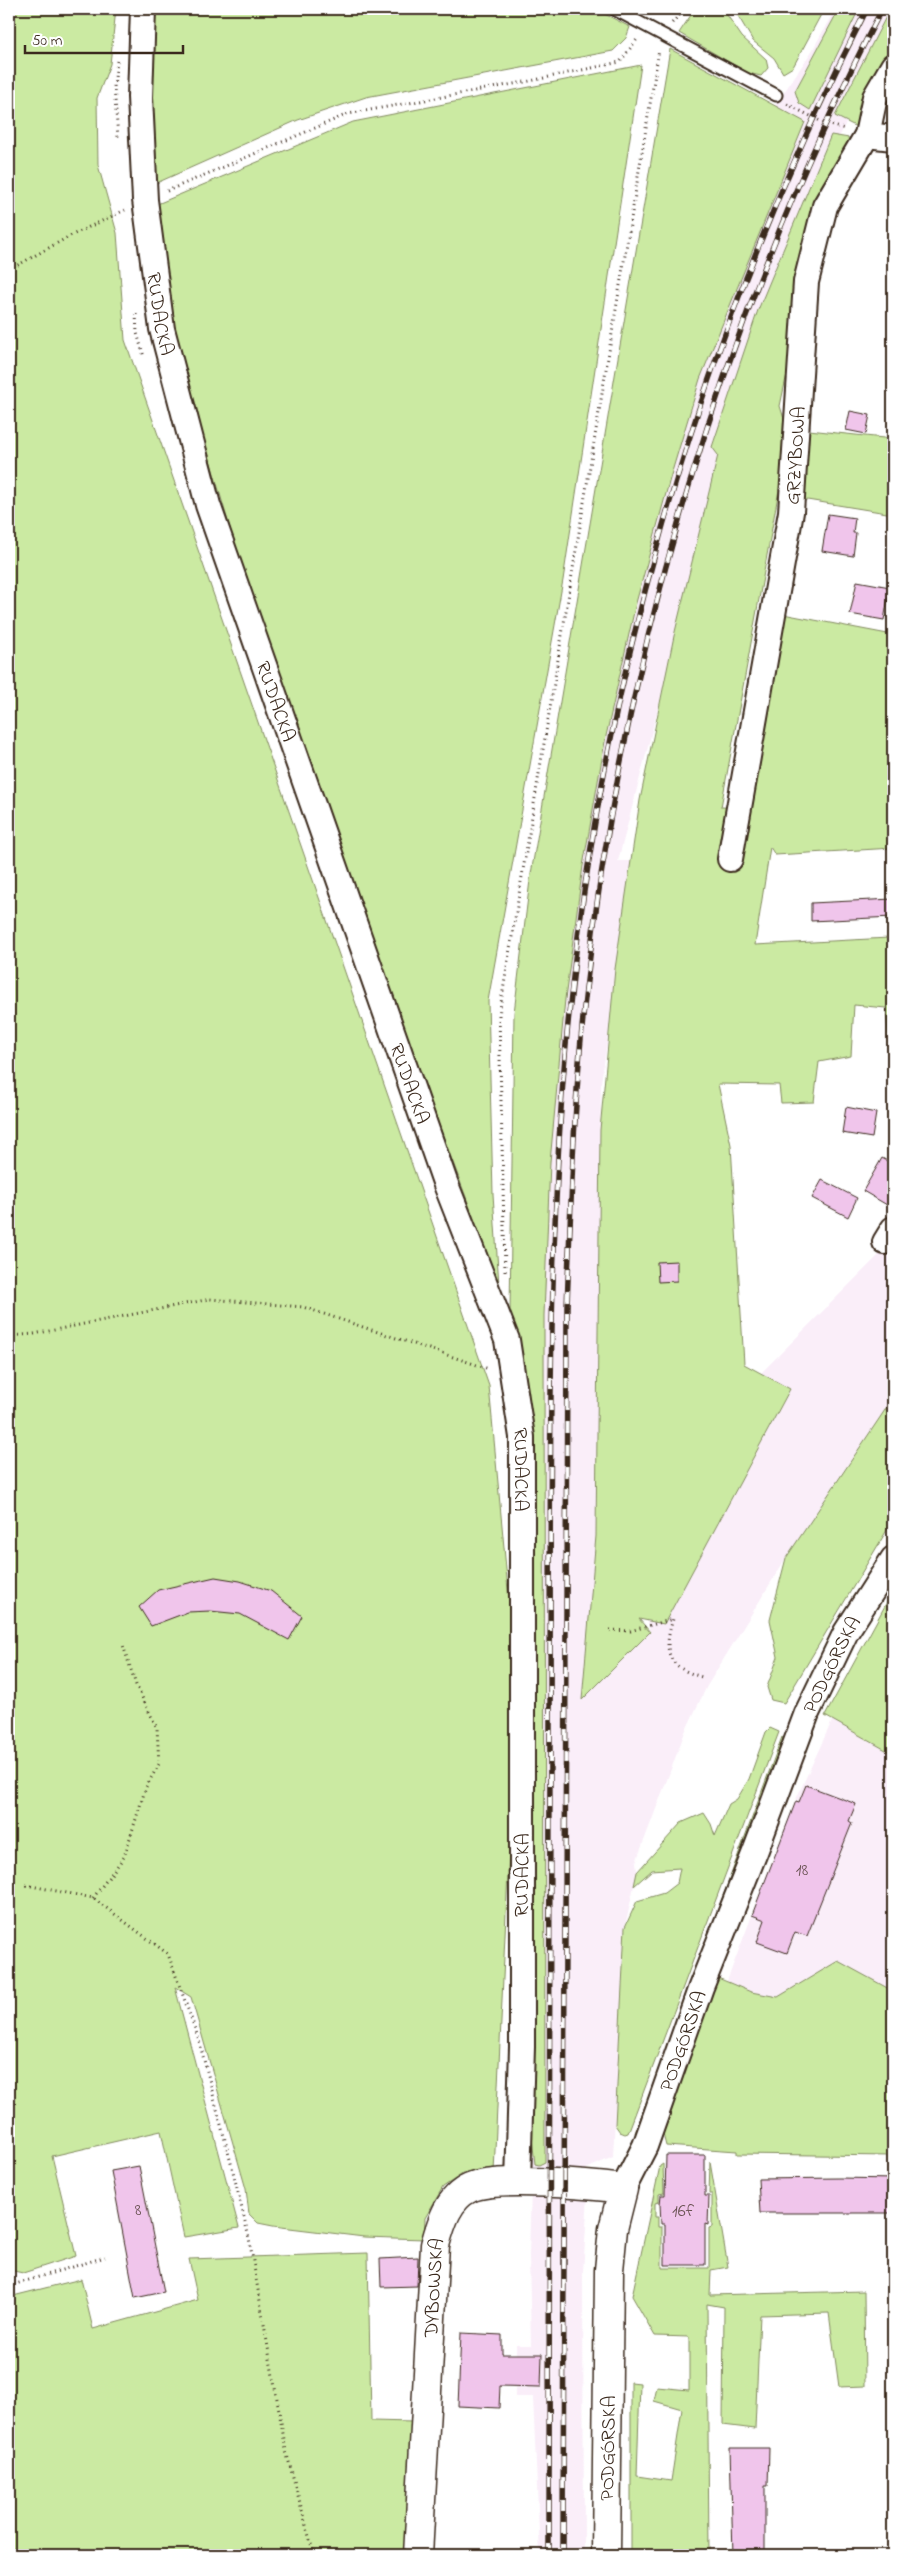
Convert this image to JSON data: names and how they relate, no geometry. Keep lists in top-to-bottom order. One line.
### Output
{"streets":{"street":["RUDACKA","GRZYBOWA","PODGÓRSKA","DYBOWSKA"]},"crossings":[["RUDACKA","DYBOWSKA"],["PODGÓRSKA","DYBOWSKA"]],"house_numbers":["18","8","16f"],"scale_bar":"50 m"}
